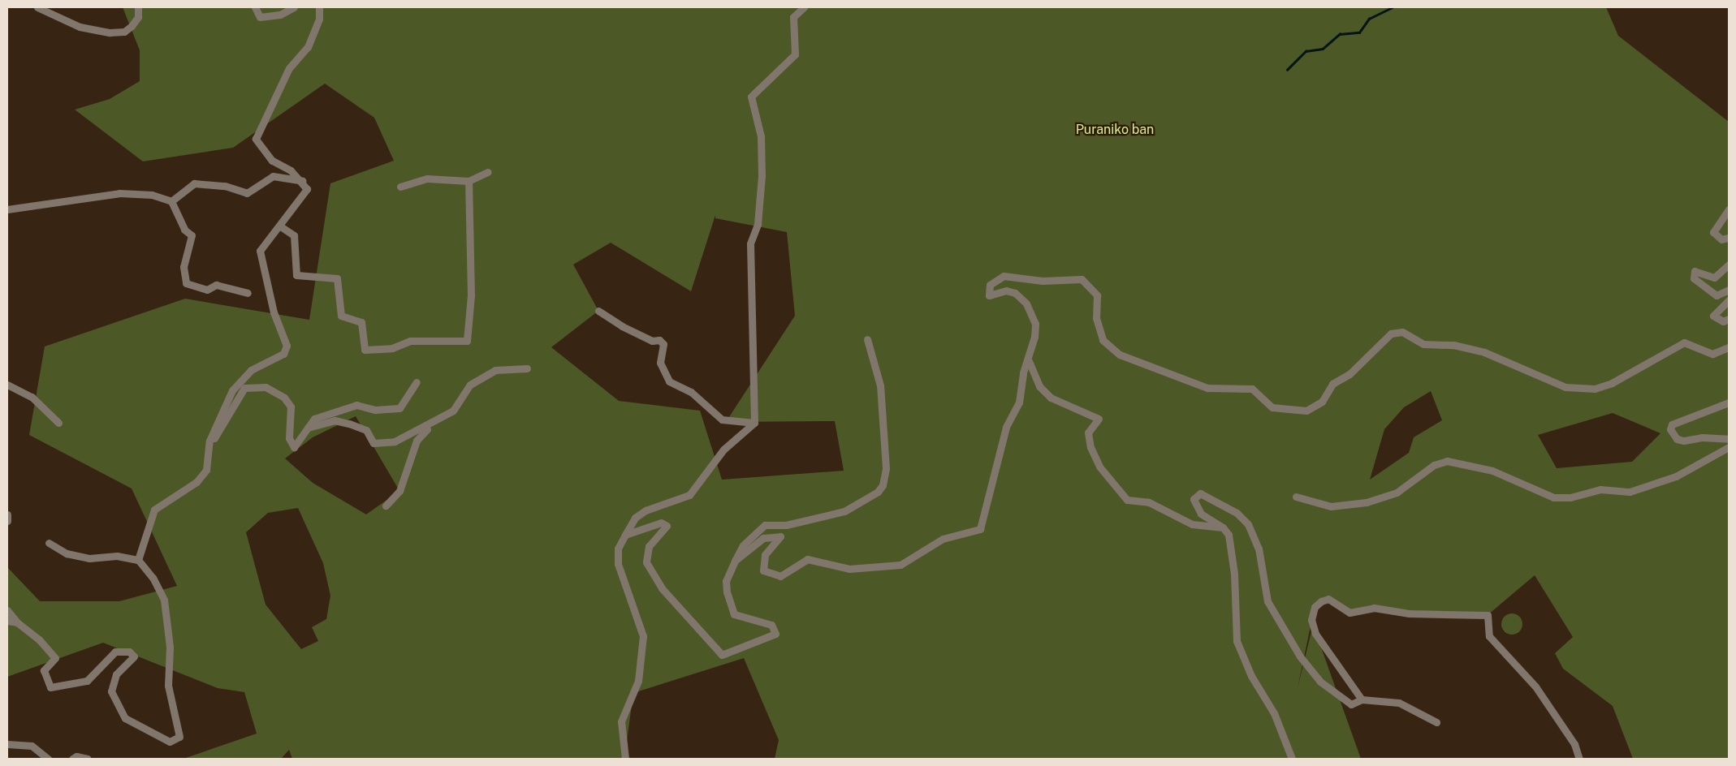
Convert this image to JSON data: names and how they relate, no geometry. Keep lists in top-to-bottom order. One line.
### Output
{"parks":["Puraniko ban"]}
